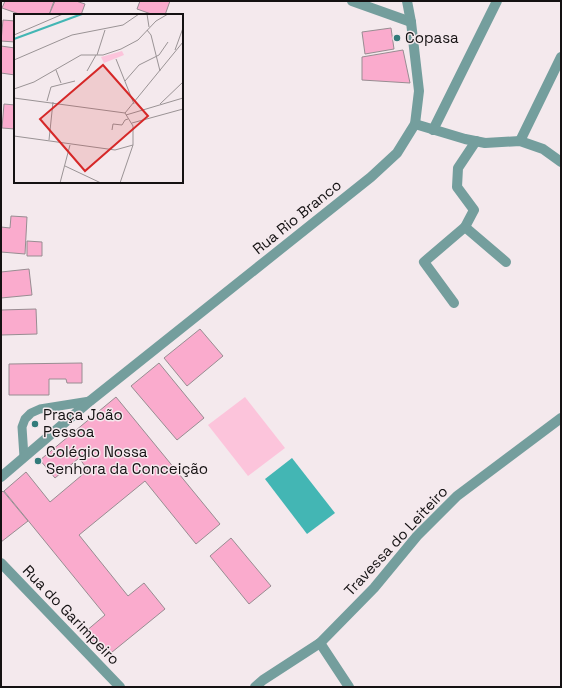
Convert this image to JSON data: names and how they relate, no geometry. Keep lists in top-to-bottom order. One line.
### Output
{"streets":{"street":["Rua Rio Branco","Travessa do Leiteiro","Rua do Garimpeiro"]},"places":["Copasa","Praça João Pessoa","Colégio Nossa Senhora da Conceição"]}
